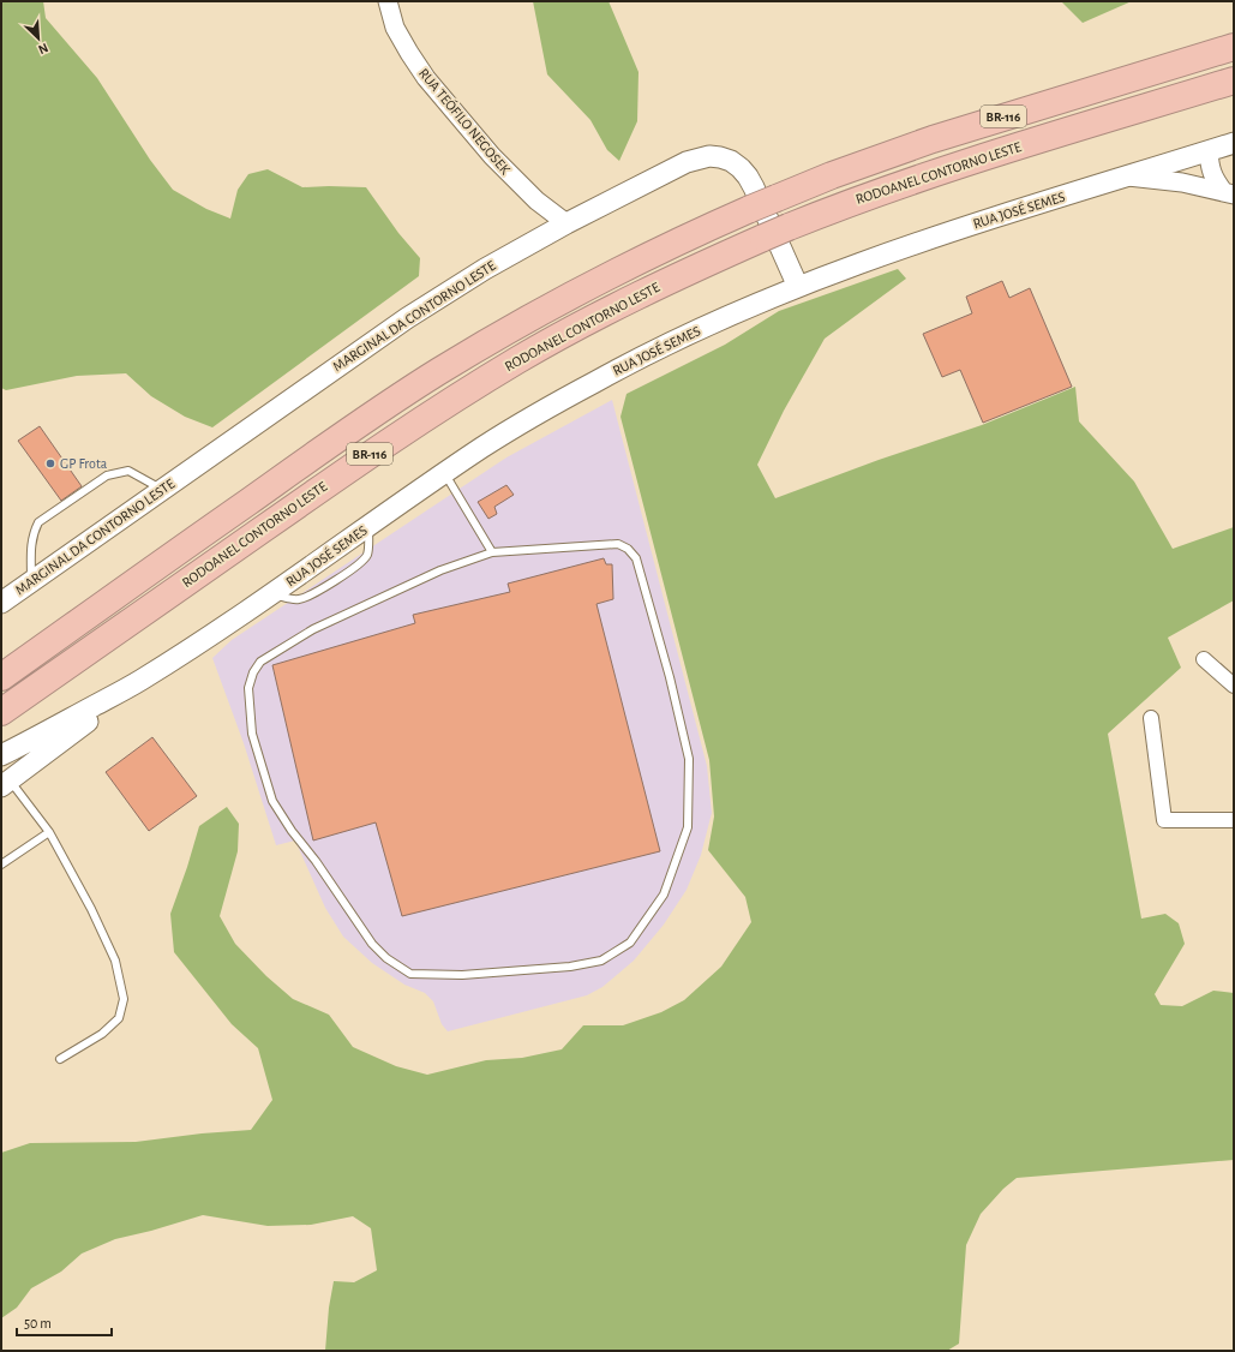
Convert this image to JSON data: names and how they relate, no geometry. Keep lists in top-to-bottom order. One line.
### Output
{"streets":{"highway":["BR-116","RODOANEL CONTORNO LESTE"],"main road":["RUA JOSÉ SEMES","MARGINAL DA CONTORNO LESTE"],"street":["RUA TEÓFILO NEGOSEK"]},"crossings":[["RUA TEÓFILO NEGOSEK","MARGINAL DA CONTORNO LESTE"],["RUA JOSÉ SEMES","MARGINAL DA CONTORNO LESTE"]],"places":["GP Frota"],"scale_bar":"50 m","north":"bottom right"}
